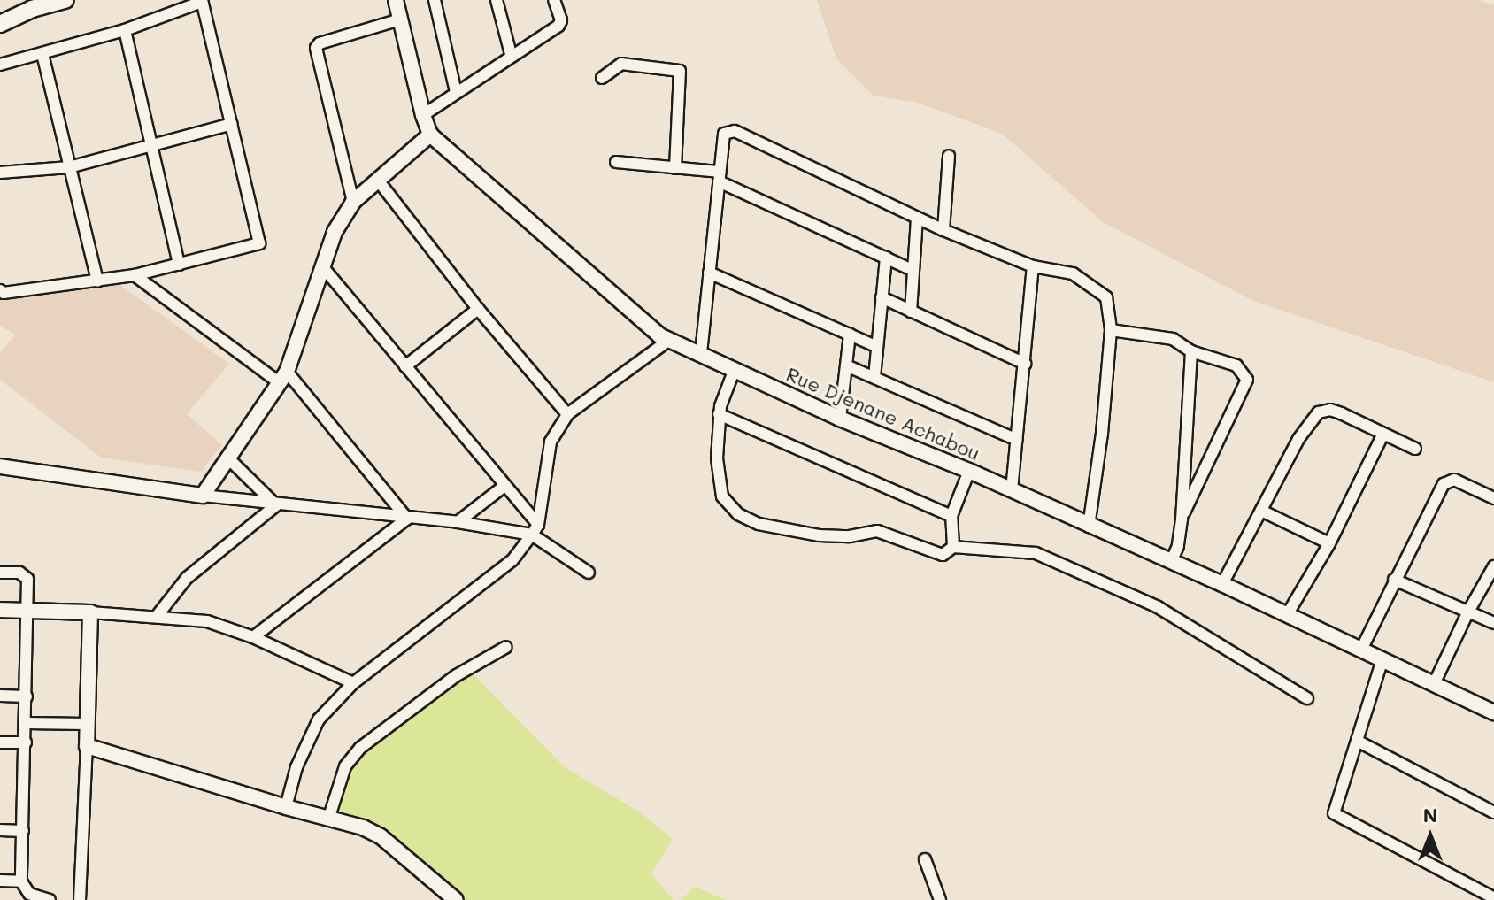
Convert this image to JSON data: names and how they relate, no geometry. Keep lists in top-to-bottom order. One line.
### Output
{"streets":{"main road":["Rue Djenane Achabou"]},"north":"top"}
